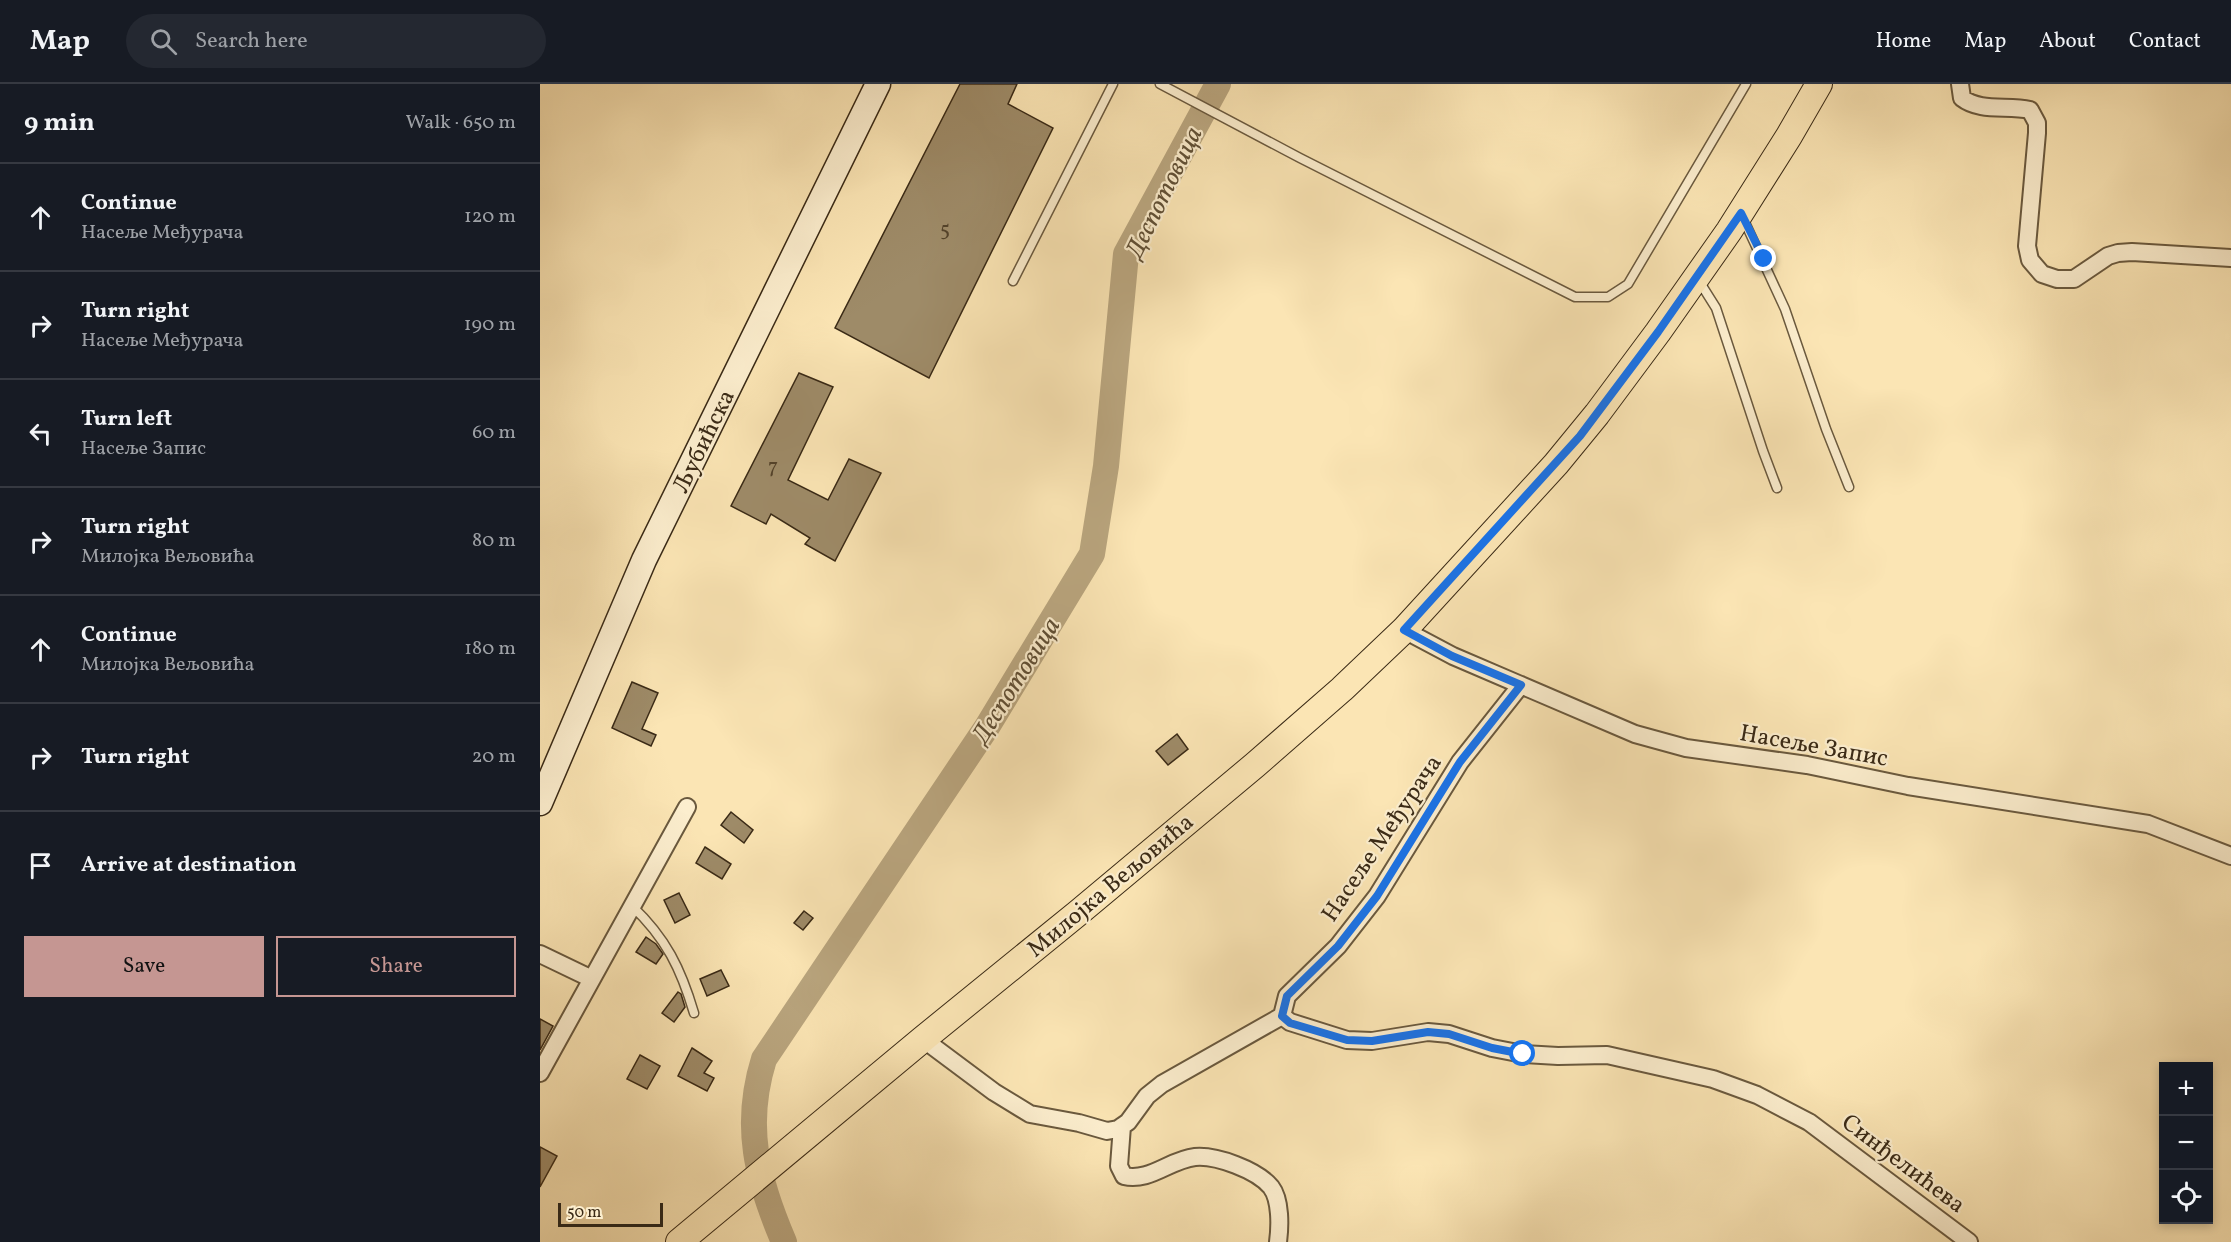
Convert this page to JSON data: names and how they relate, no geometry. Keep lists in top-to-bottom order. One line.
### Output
{"streets":{"main road":["Милојка Вељовића"],"street":["Љубићска","Насеље Запис","Насеље Међурача","Синђелићева"]},"crossings":[["Насеље Запис","Насеље Међурача"],["Насеље Запис","Милојка Вељовића"],["Насеље Међурача","Синђелићева"]],"water":["Деспотовица"],"house_numbers":["5","7"],"scale_bar":"50 m","page":{"header":"Map","search":"Search here","nav":["Home","Map","About","Contact"],"heading":["9 min","Walk · 650 m"],"list":[["Continue","Насеље Међурача","120 m"],["Turn right","Насеље Међурача","190 m"],["Turn left","Насеље Запис","60 m"],["Turn right","Милојка Вељовића","80 m"],["Continue","Милојка Вељовића","180 m"],["Turn right","20 m"],"Arrive at destination"],"buttons":["Save","Share"],"map_buttons":["+","−"],"scale":"50 m"}}
